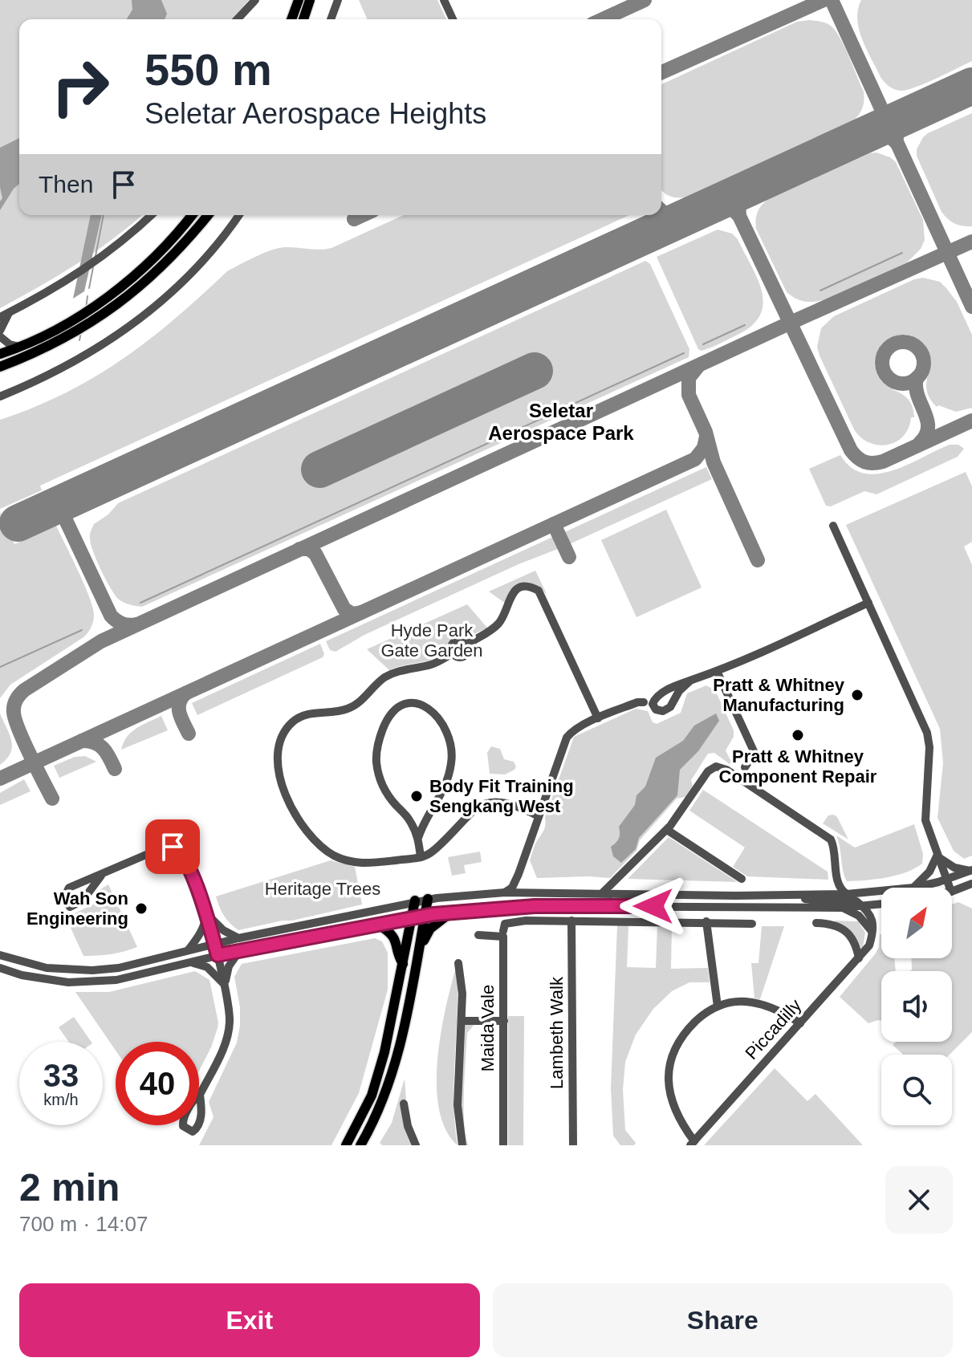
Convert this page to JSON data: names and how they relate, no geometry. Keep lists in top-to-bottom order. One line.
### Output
{"streets":{"street":["Maida Vale","Piccadilly","Lambeth Walk"]},"districts":["Seletar Aerospace Park"],"parks":["Hyde Park Gate Garden","Heritage Trees"],"places":["Pratt & Whitney Manufacturing","Pratt & Whitney Component Repair","Body Fit Training Sengkang West","Wah Son Engineering"],"north":"top right","page":{"turn":["550 m","Seletar Aerospace Heights"],"then":"Then","speed":"33 km/h","limit":"40","heading":["2 min","700 m · 14:07"],"buttons":["Exit","Share"]}}
